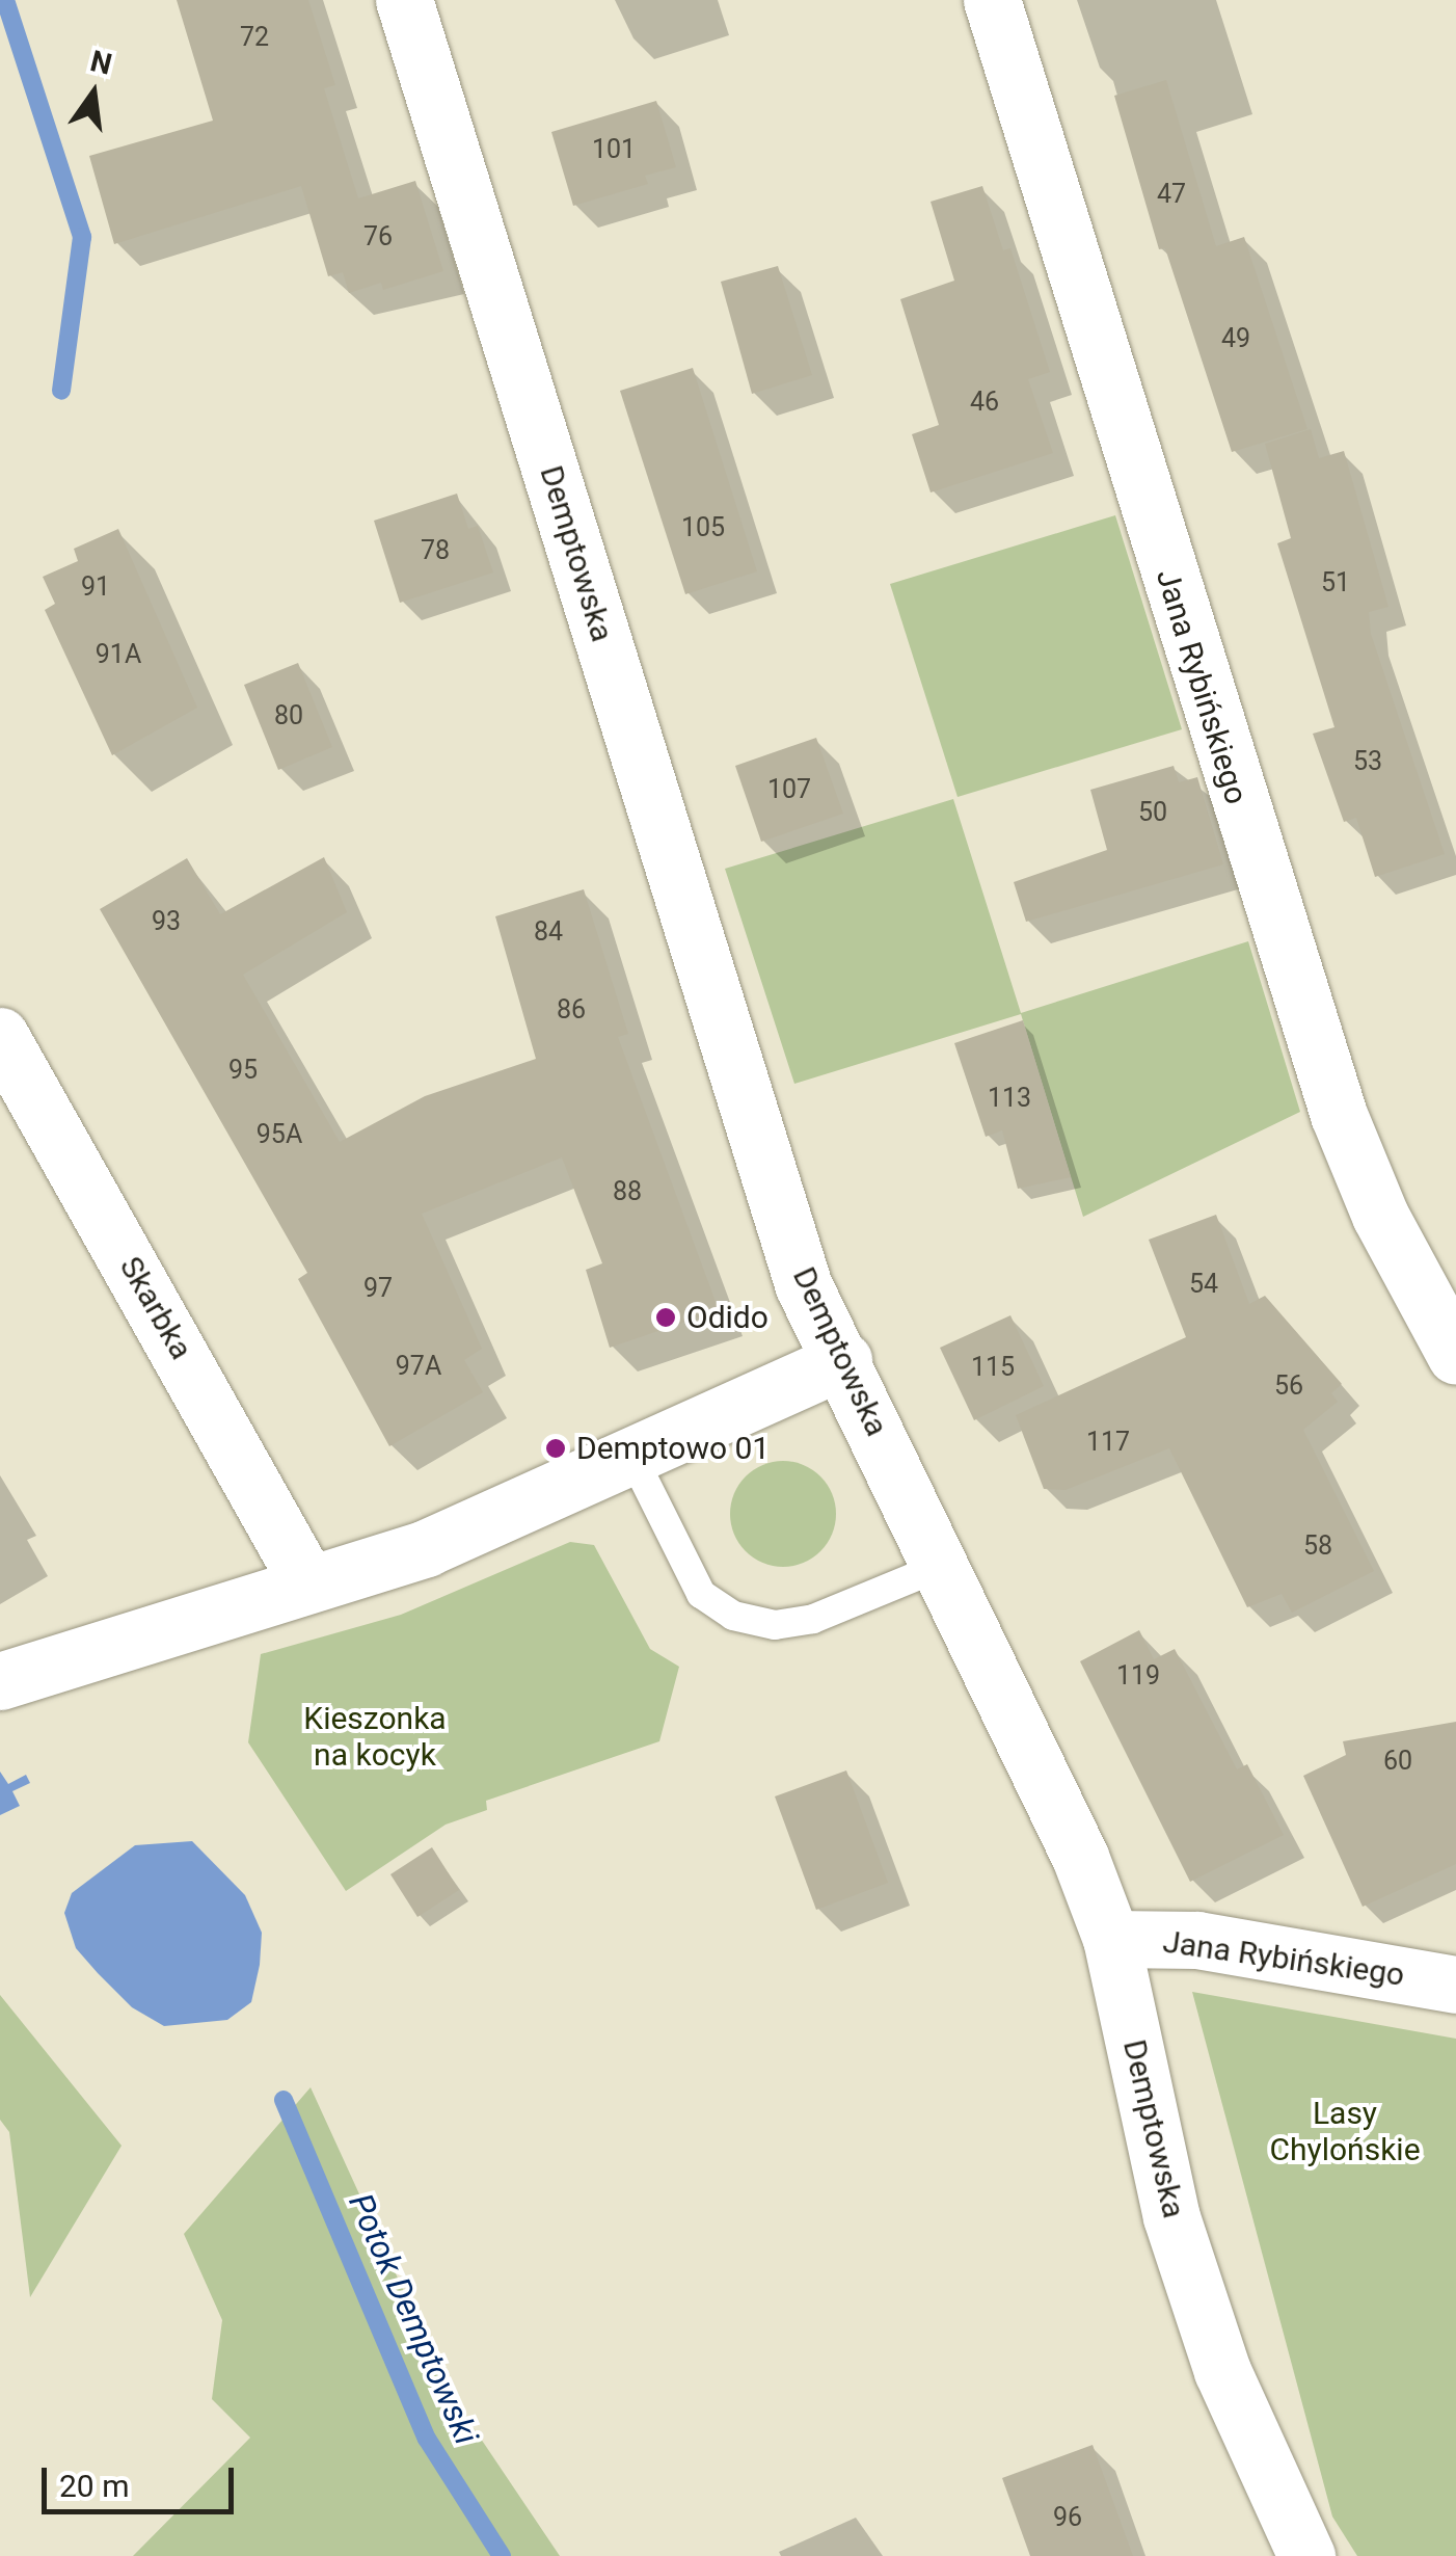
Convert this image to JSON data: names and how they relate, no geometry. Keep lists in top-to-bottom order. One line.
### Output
{"streets":{"street":["Demptowska","Jana Rybińskiego","Skarbka"]},"crossings":[["Demptowska","Jana Rybińskiego"]],"water":["Potok Demptowski"],"parks":["Kieszonka na kocyk","Lasy Chylońskie"],"places":["Odido","Demptowo 01"],"house_numbers":["72","101","47","76","49","46","105","78","51","91","91A","80","53","107","50","93","84","86","95","113","95A","88","54","97","97A","115","56","117","58","119","60","96"],"scale_bar":"20 m","north":"top"}
